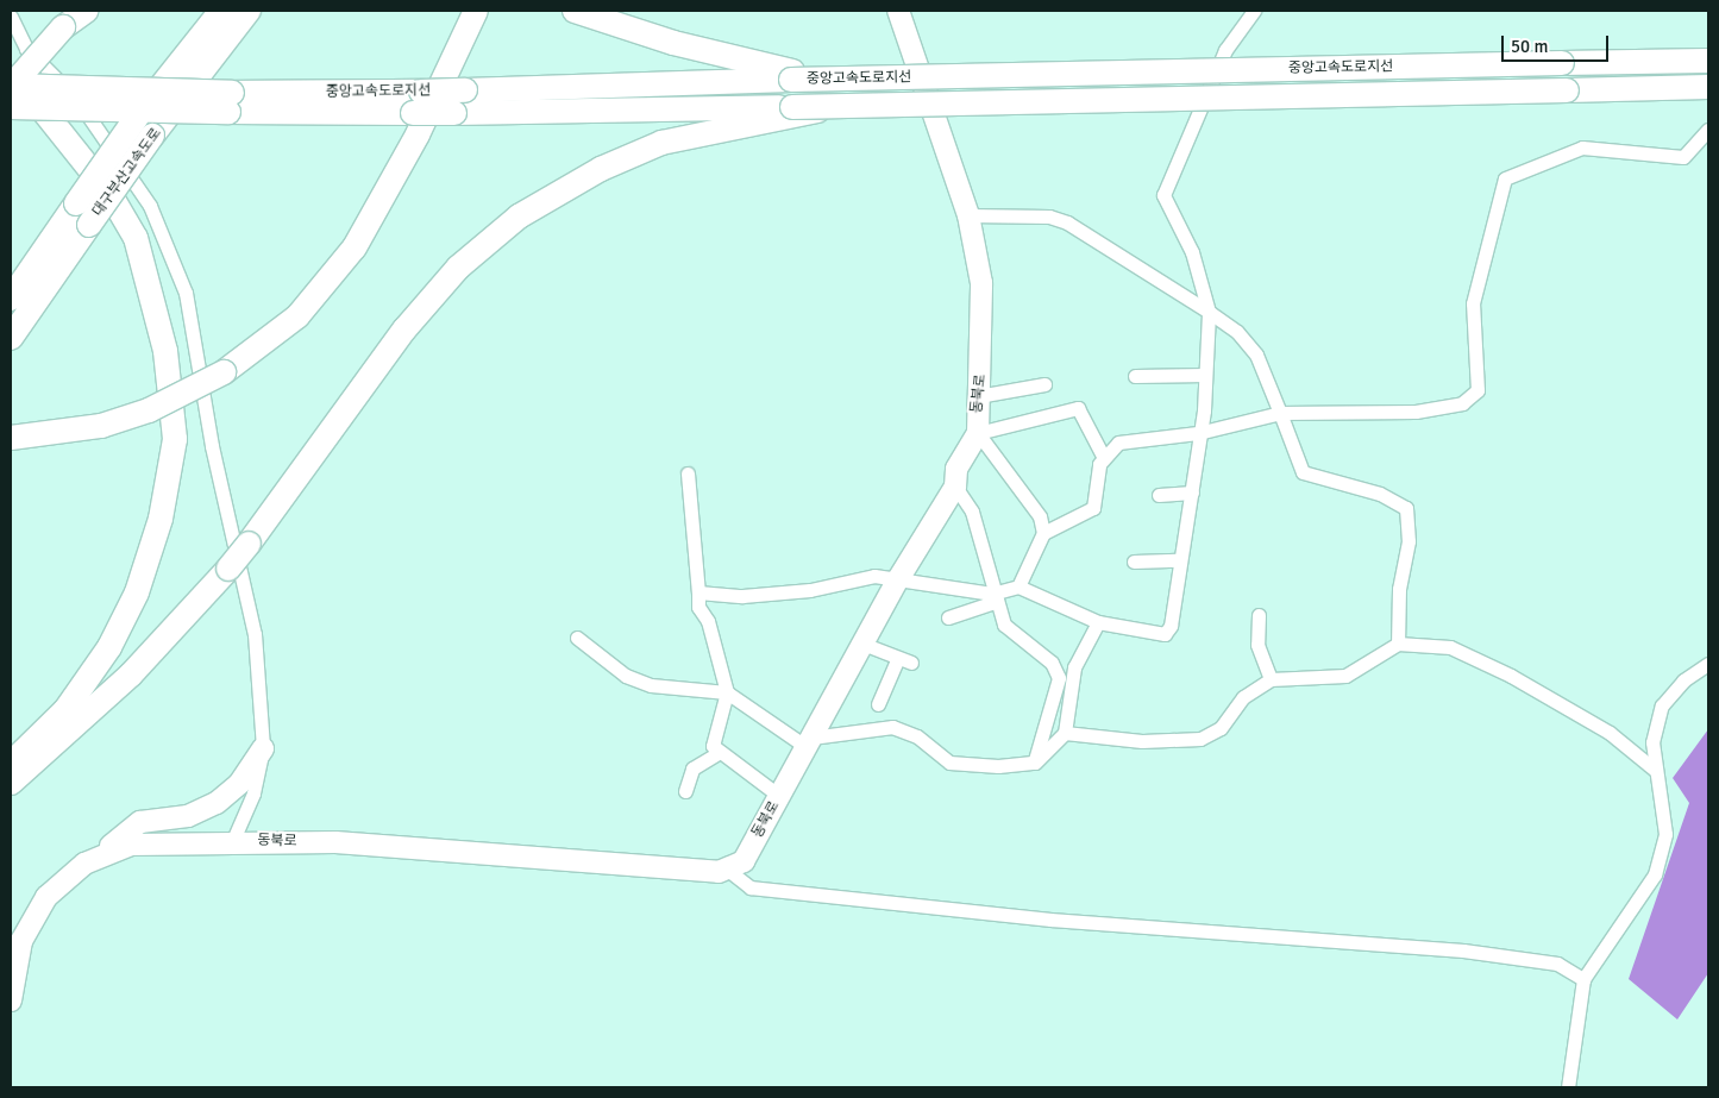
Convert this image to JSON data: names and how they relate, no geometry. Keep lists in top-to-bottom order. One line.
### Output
{"streets":{"highway":["중앙고속도로지선","대구부산고속도로"],"main road":["동북로"]},"scale_bar":"50 m"}
